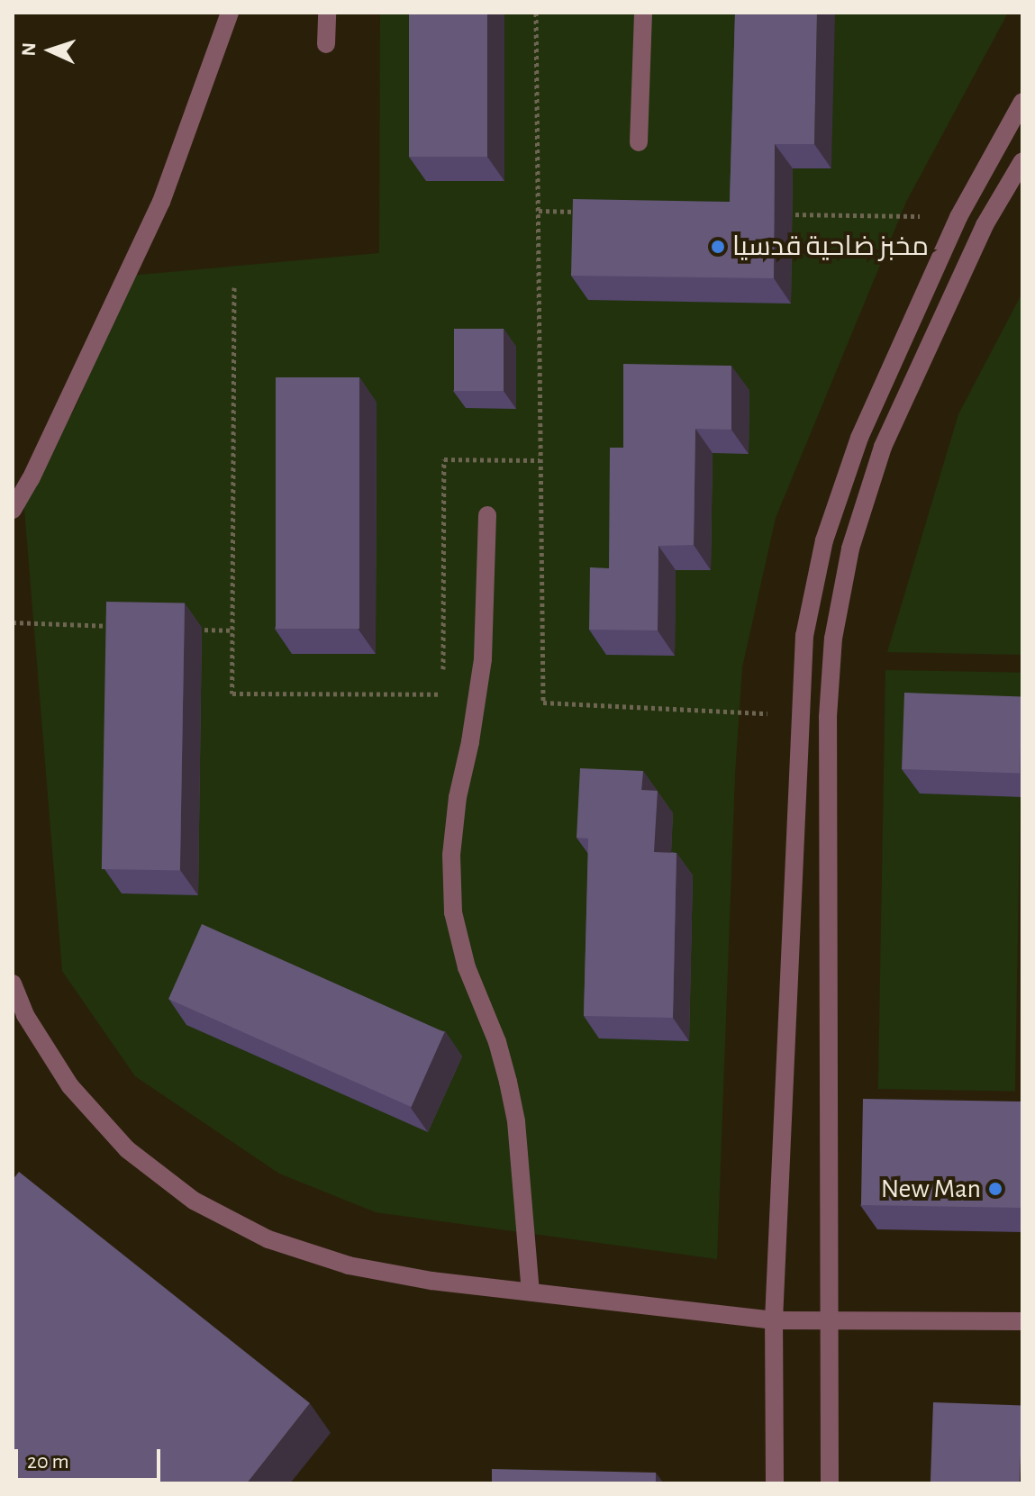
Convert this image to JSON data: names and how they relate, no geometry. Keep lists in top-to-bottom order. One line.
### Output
{"places":["مخبز ضاحية قدسيا","New Man"],"scale_bar":"20 m","north":"left"}
